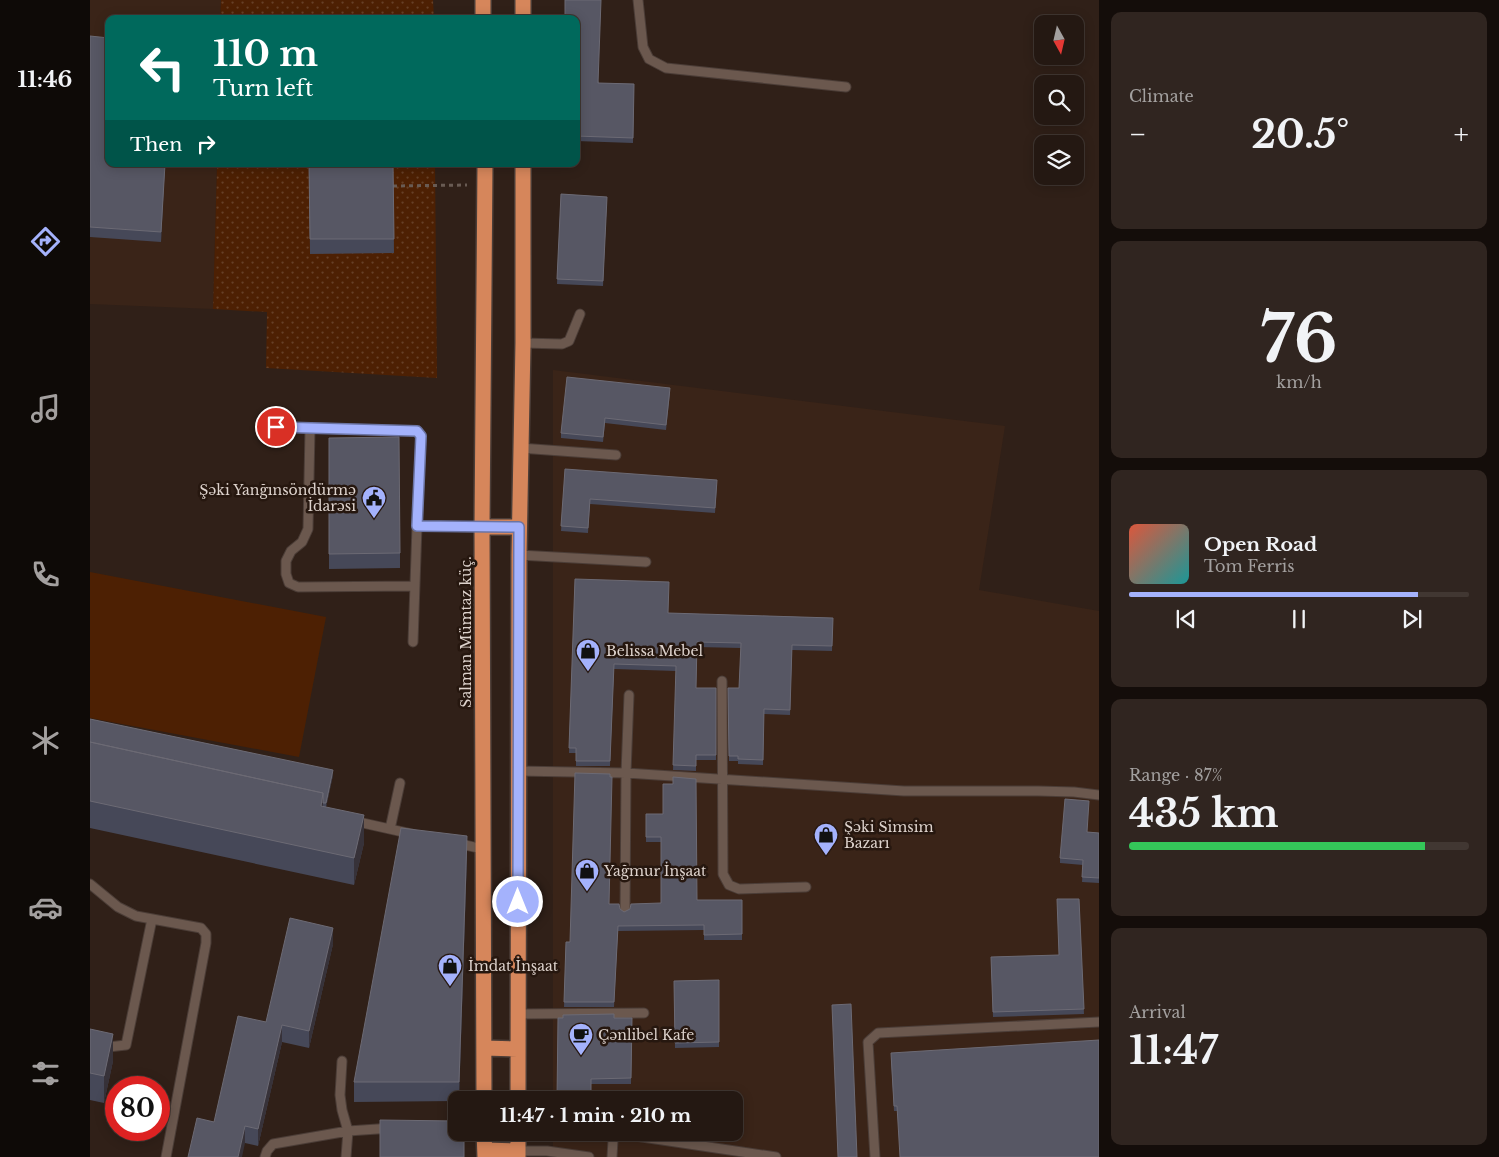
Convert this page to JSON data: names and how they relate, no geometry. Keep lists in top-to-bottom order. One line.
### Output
{"streets":{"highway":["Salman Mümtaz küç."]},"places":{"public building":["Şəki Yanğınsöndürmə İdarəsi"],"shop":["Belissa Mebel","Şəki Simsim Bazarı","Yağmur İnşaat","İmdat İnşaat"],"cafe":["Çənlibel Kafe"]},"north":"bottom","page":{"tabs":"11:46","tile":["Climate",["76","km/h"],["Range · 87%","435 km"],["Arrival","11:47"]],"turn":["110 m","Turn left"],"heat":["−","20.5°","+"],"then":"Then","song":["Open Road","Tom Ferris"],"limit":"80","trip":"11:47 · 1 min · 210 m"}}
